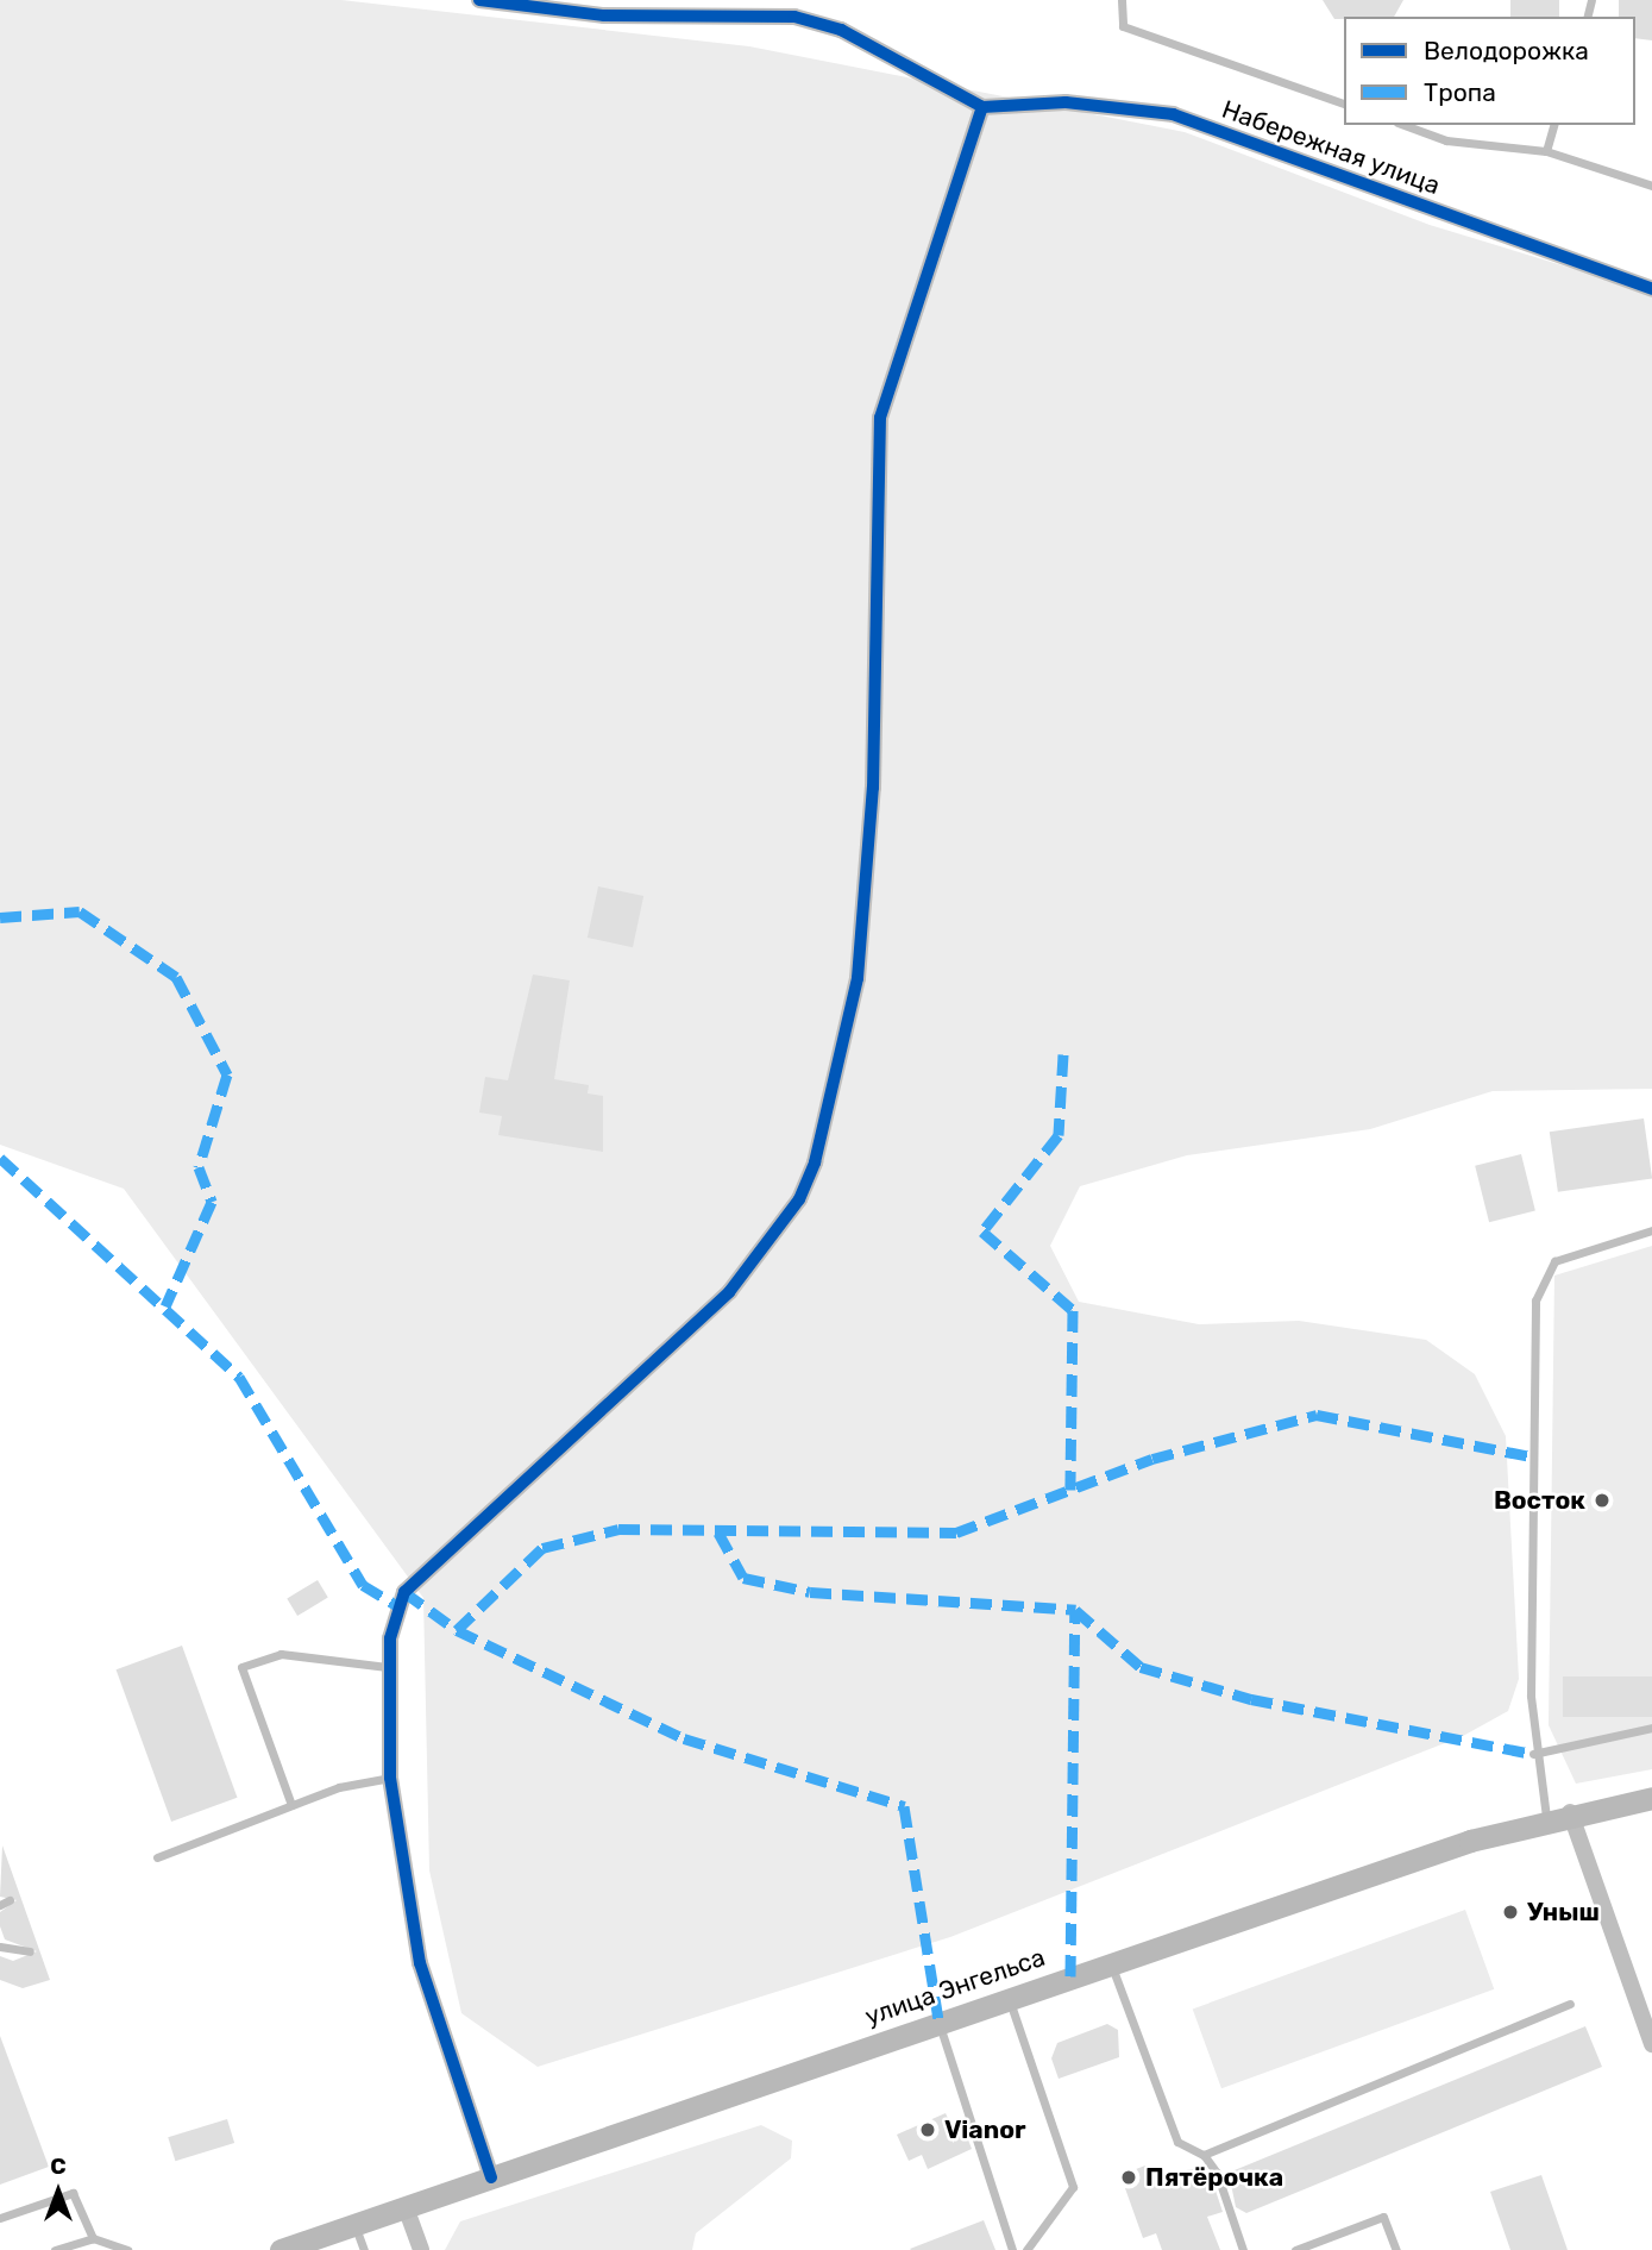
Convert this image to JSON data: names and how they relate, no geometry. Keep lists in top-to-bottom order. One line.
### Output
{"streets":{"main road":["улица Энгельса"],"street":["Набережная улица"]},"places":["Восток","Уныш","Vianor","Пятёрочка"],"legend":["Велодорожка","Тропа"],"north":"top"}
